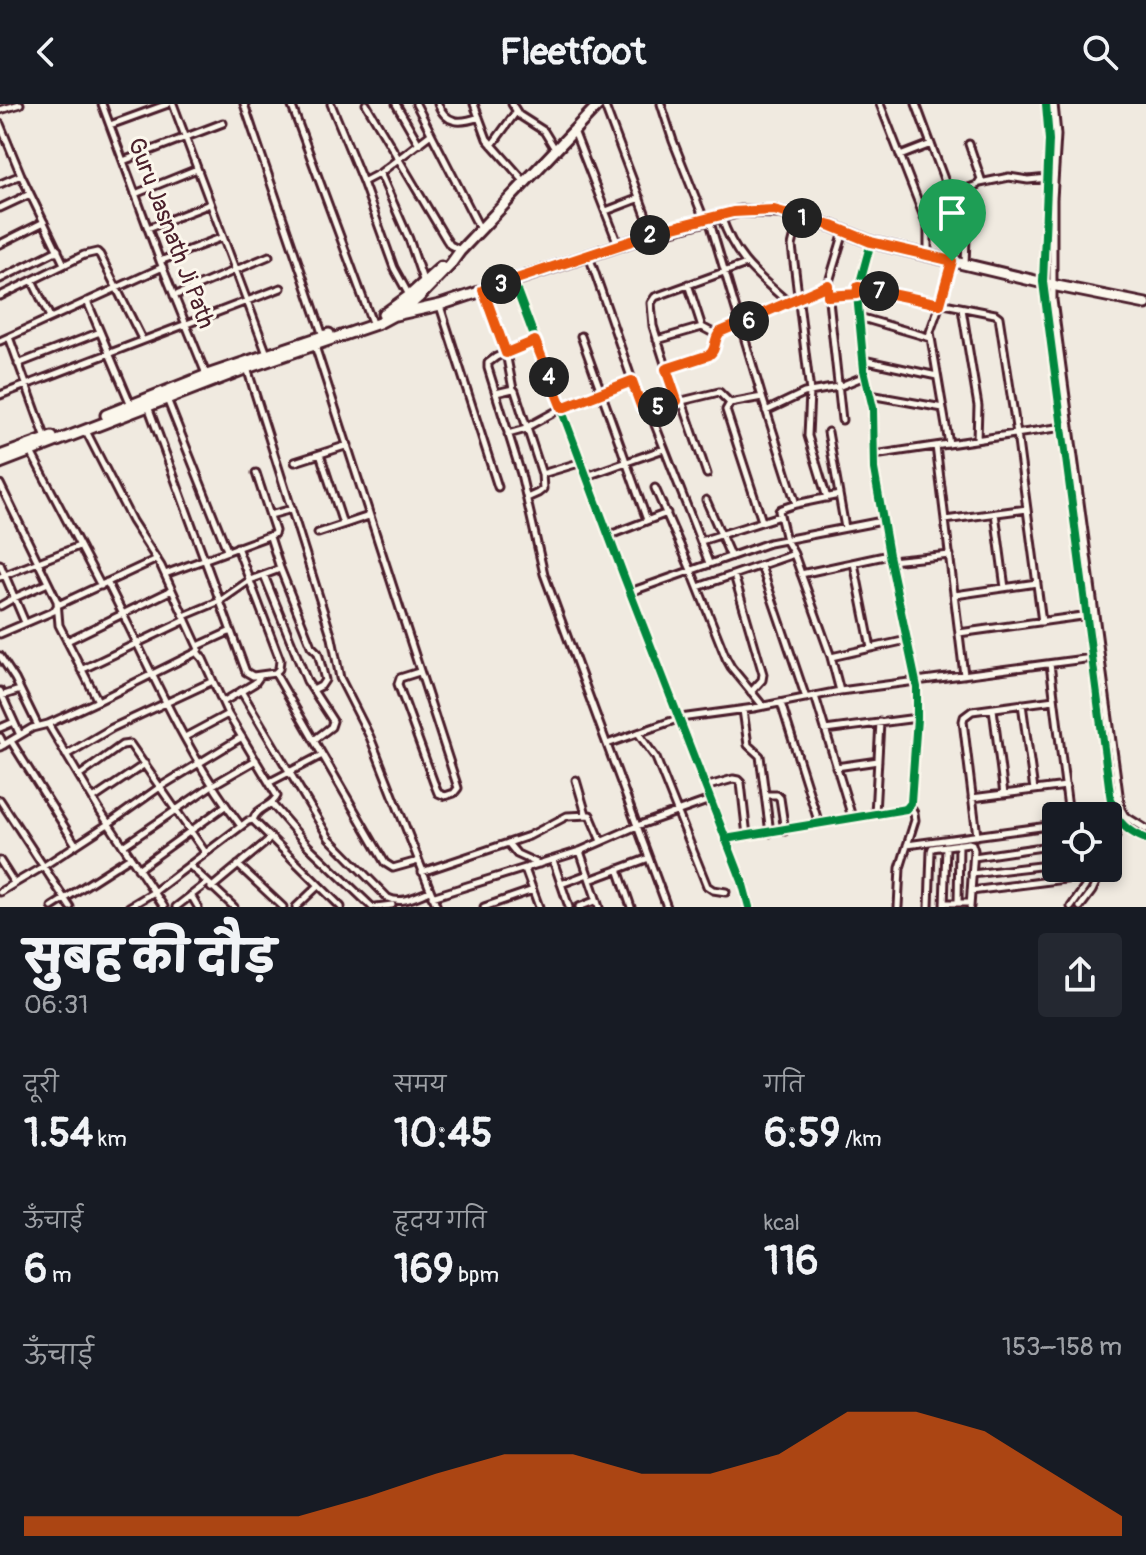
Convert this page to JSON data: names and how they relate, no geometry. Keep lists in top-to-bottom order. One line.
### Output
{"streets":{"street":["Guru Jasnath Ji Path"]},"page":{"header":"Fleetfoot","pins":["1","2","3","7","6","4","5"],"heading":["सुबह की दौड़","06:31"],"stats":[["दूरी","1.54 km"],["समय","10:45"],["गति","6:59 /km"],["ऊँचाई","6 m"],["हृदय गति","169 bpm"],["kcal","116"]],"chart":["ऊँचाई","153–158 m"]}}
